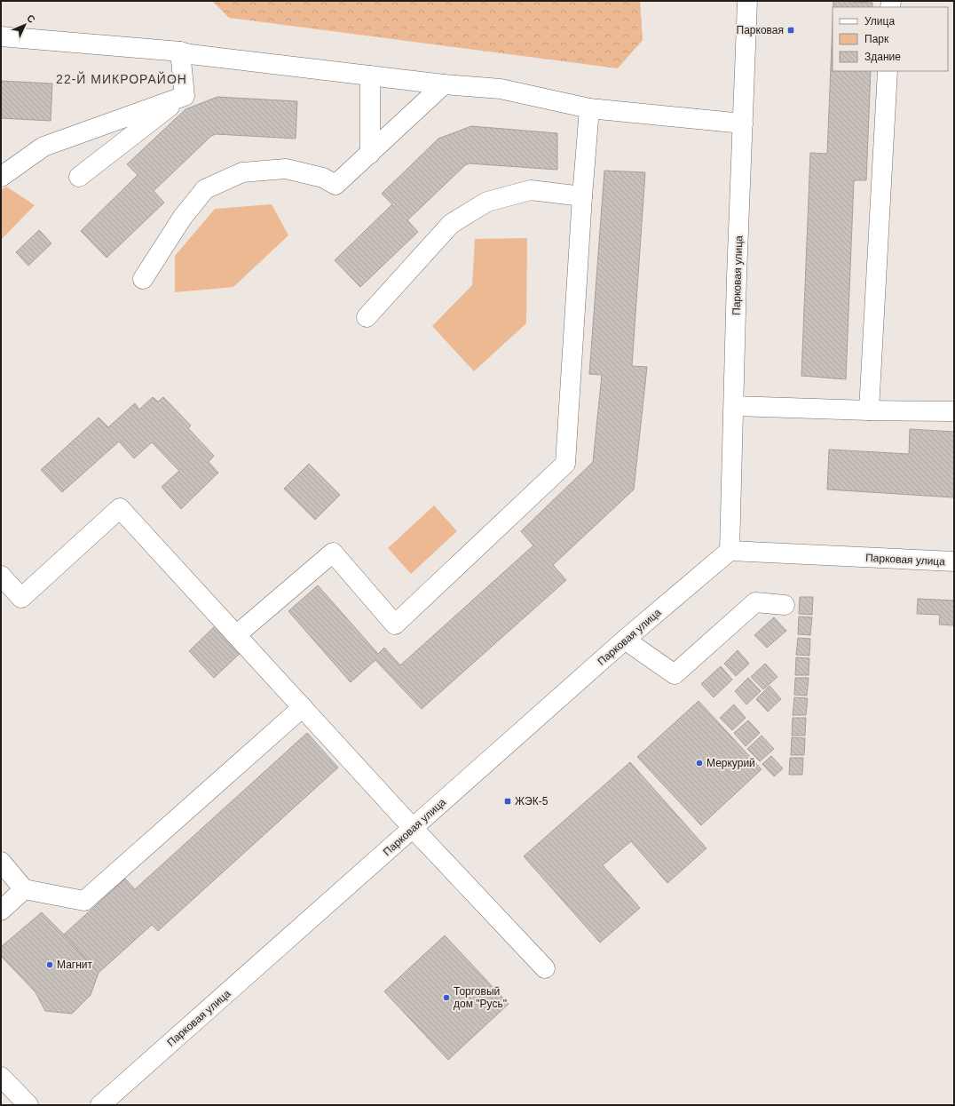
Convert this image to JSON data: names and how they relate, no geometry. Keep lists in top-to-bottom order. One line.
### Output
{"streets":{"street":["Парковая улица"]},"districts":["22-Й МИКРОРАЙОН"],"places":{"transit":["Парковая","ЖЭК-5"],"other":["Меркурий","Магнит","Торговый дом \"Русь\""]},"legend":["Улица","Парк","Здание"],"north":"top right"}
